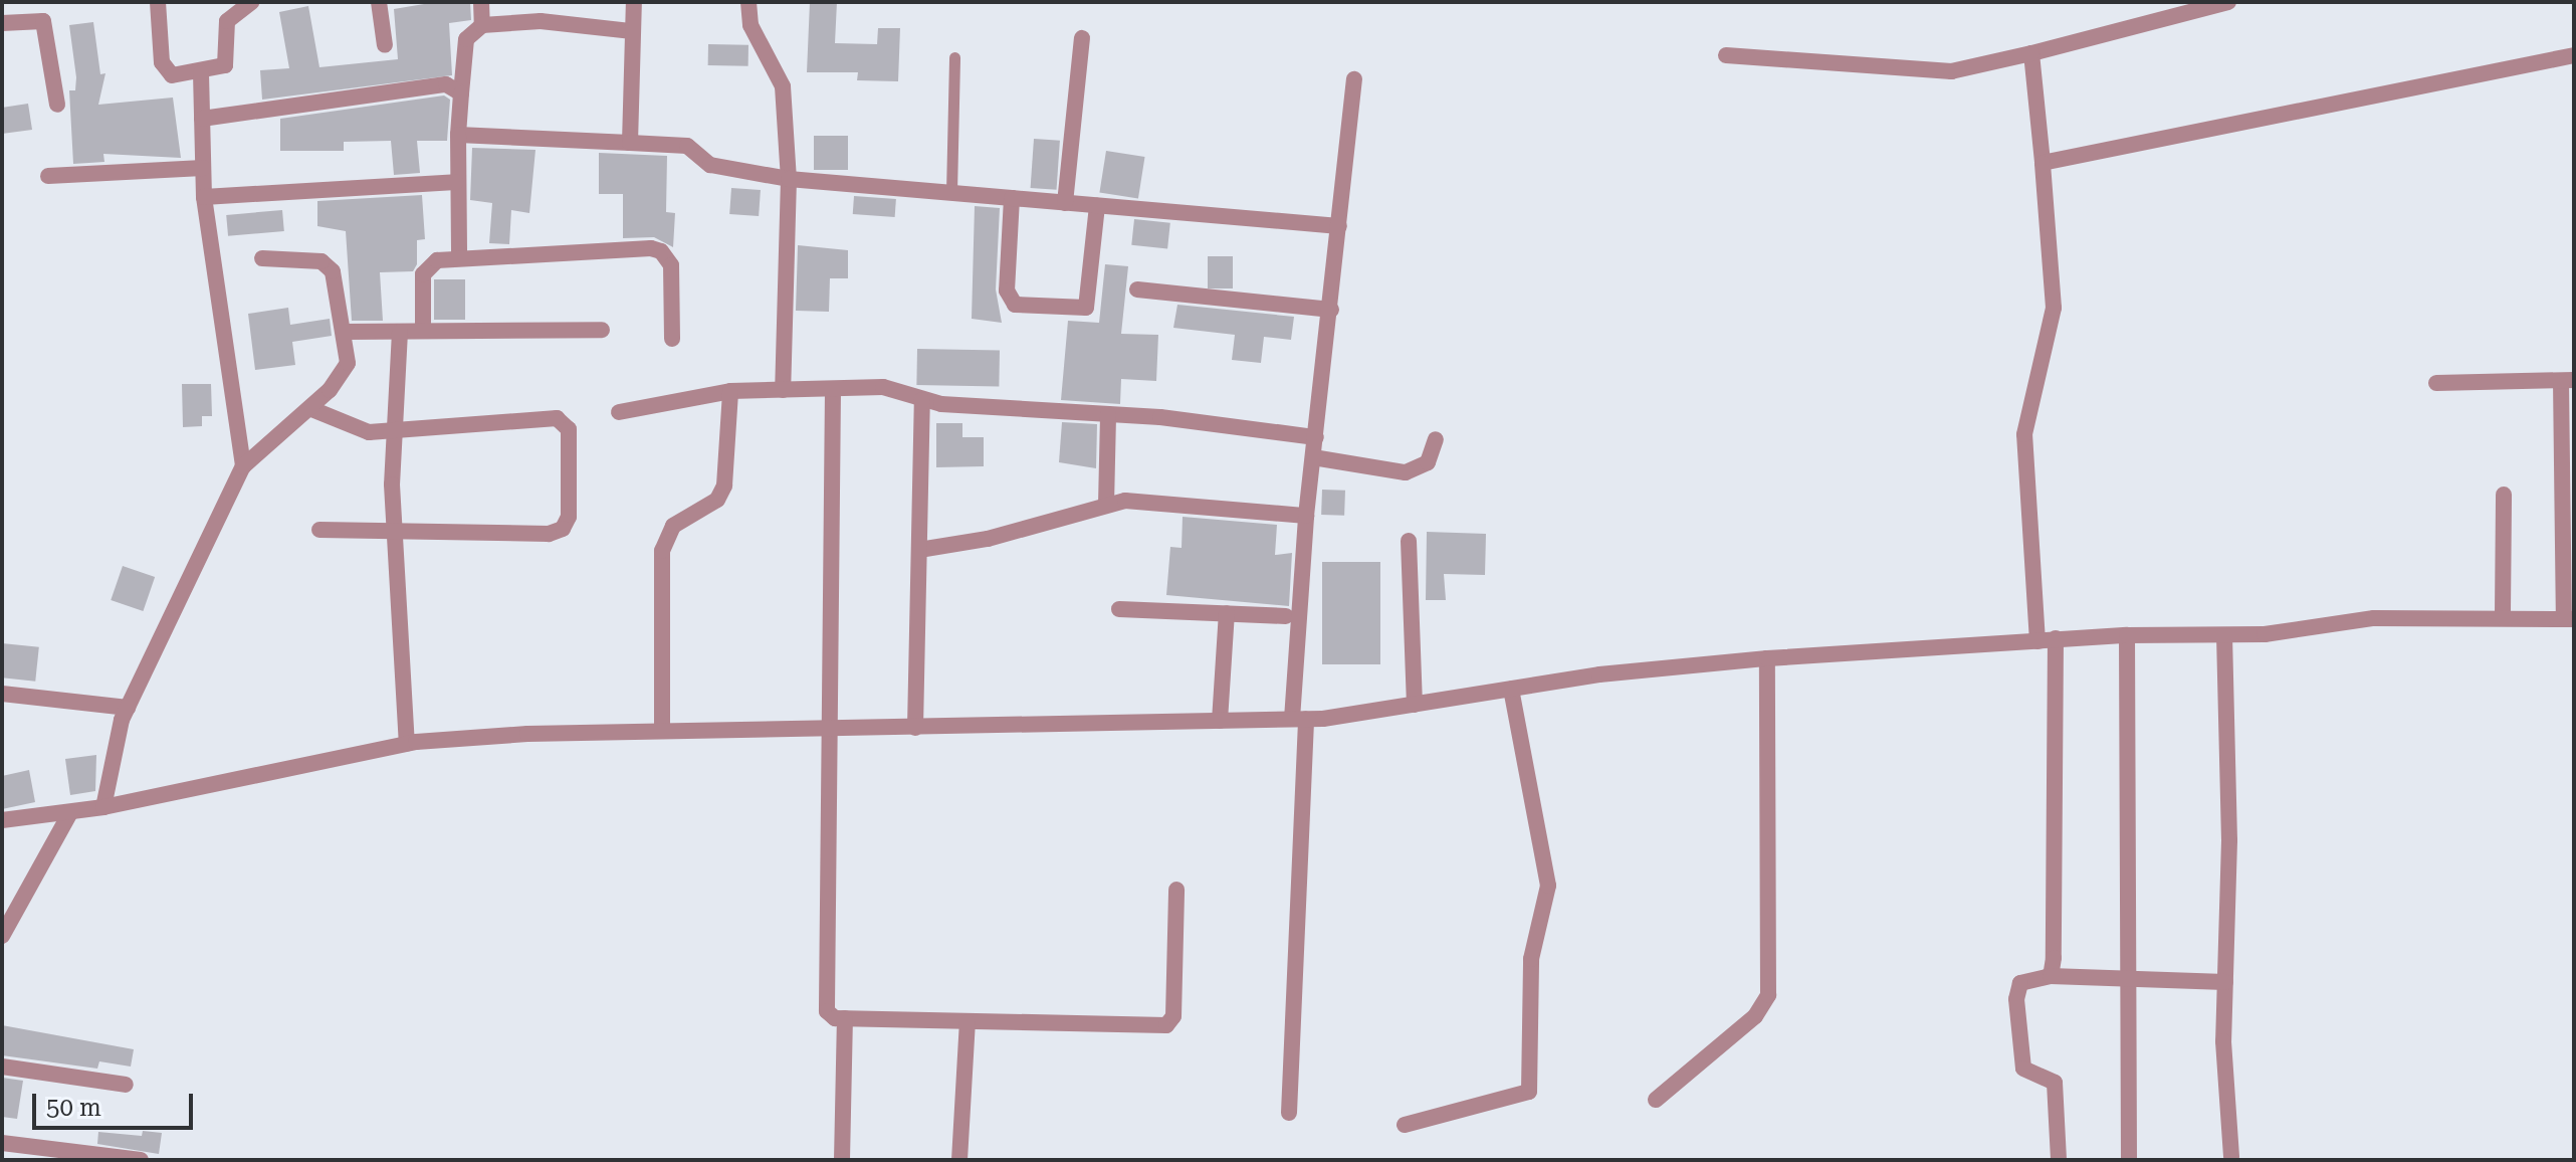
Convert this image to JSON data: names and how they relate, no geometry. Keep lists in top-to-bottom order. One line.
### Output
{"scale_bar":"50 m"}
